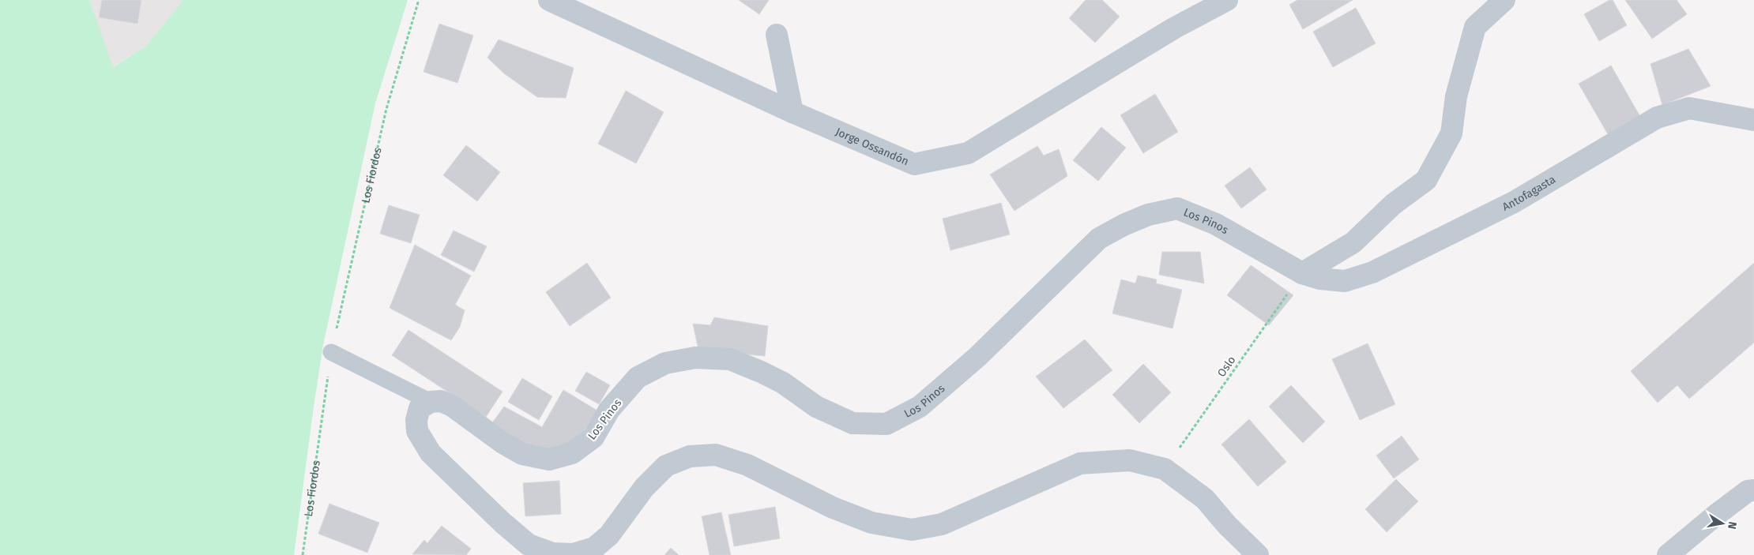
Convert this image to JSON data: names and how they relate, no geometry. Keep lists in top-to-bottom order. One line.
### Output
{"streets":{"street":["Jorge Ossandón","Antofagasta","Los Pinos"],"path":["Los Fiordos","Oslo"]},"crossings":[["Antofagasta","Los Pinos"],["Antofagasta","Oslo"],["Los Pinos","Oslo"]],"north":"right"}
